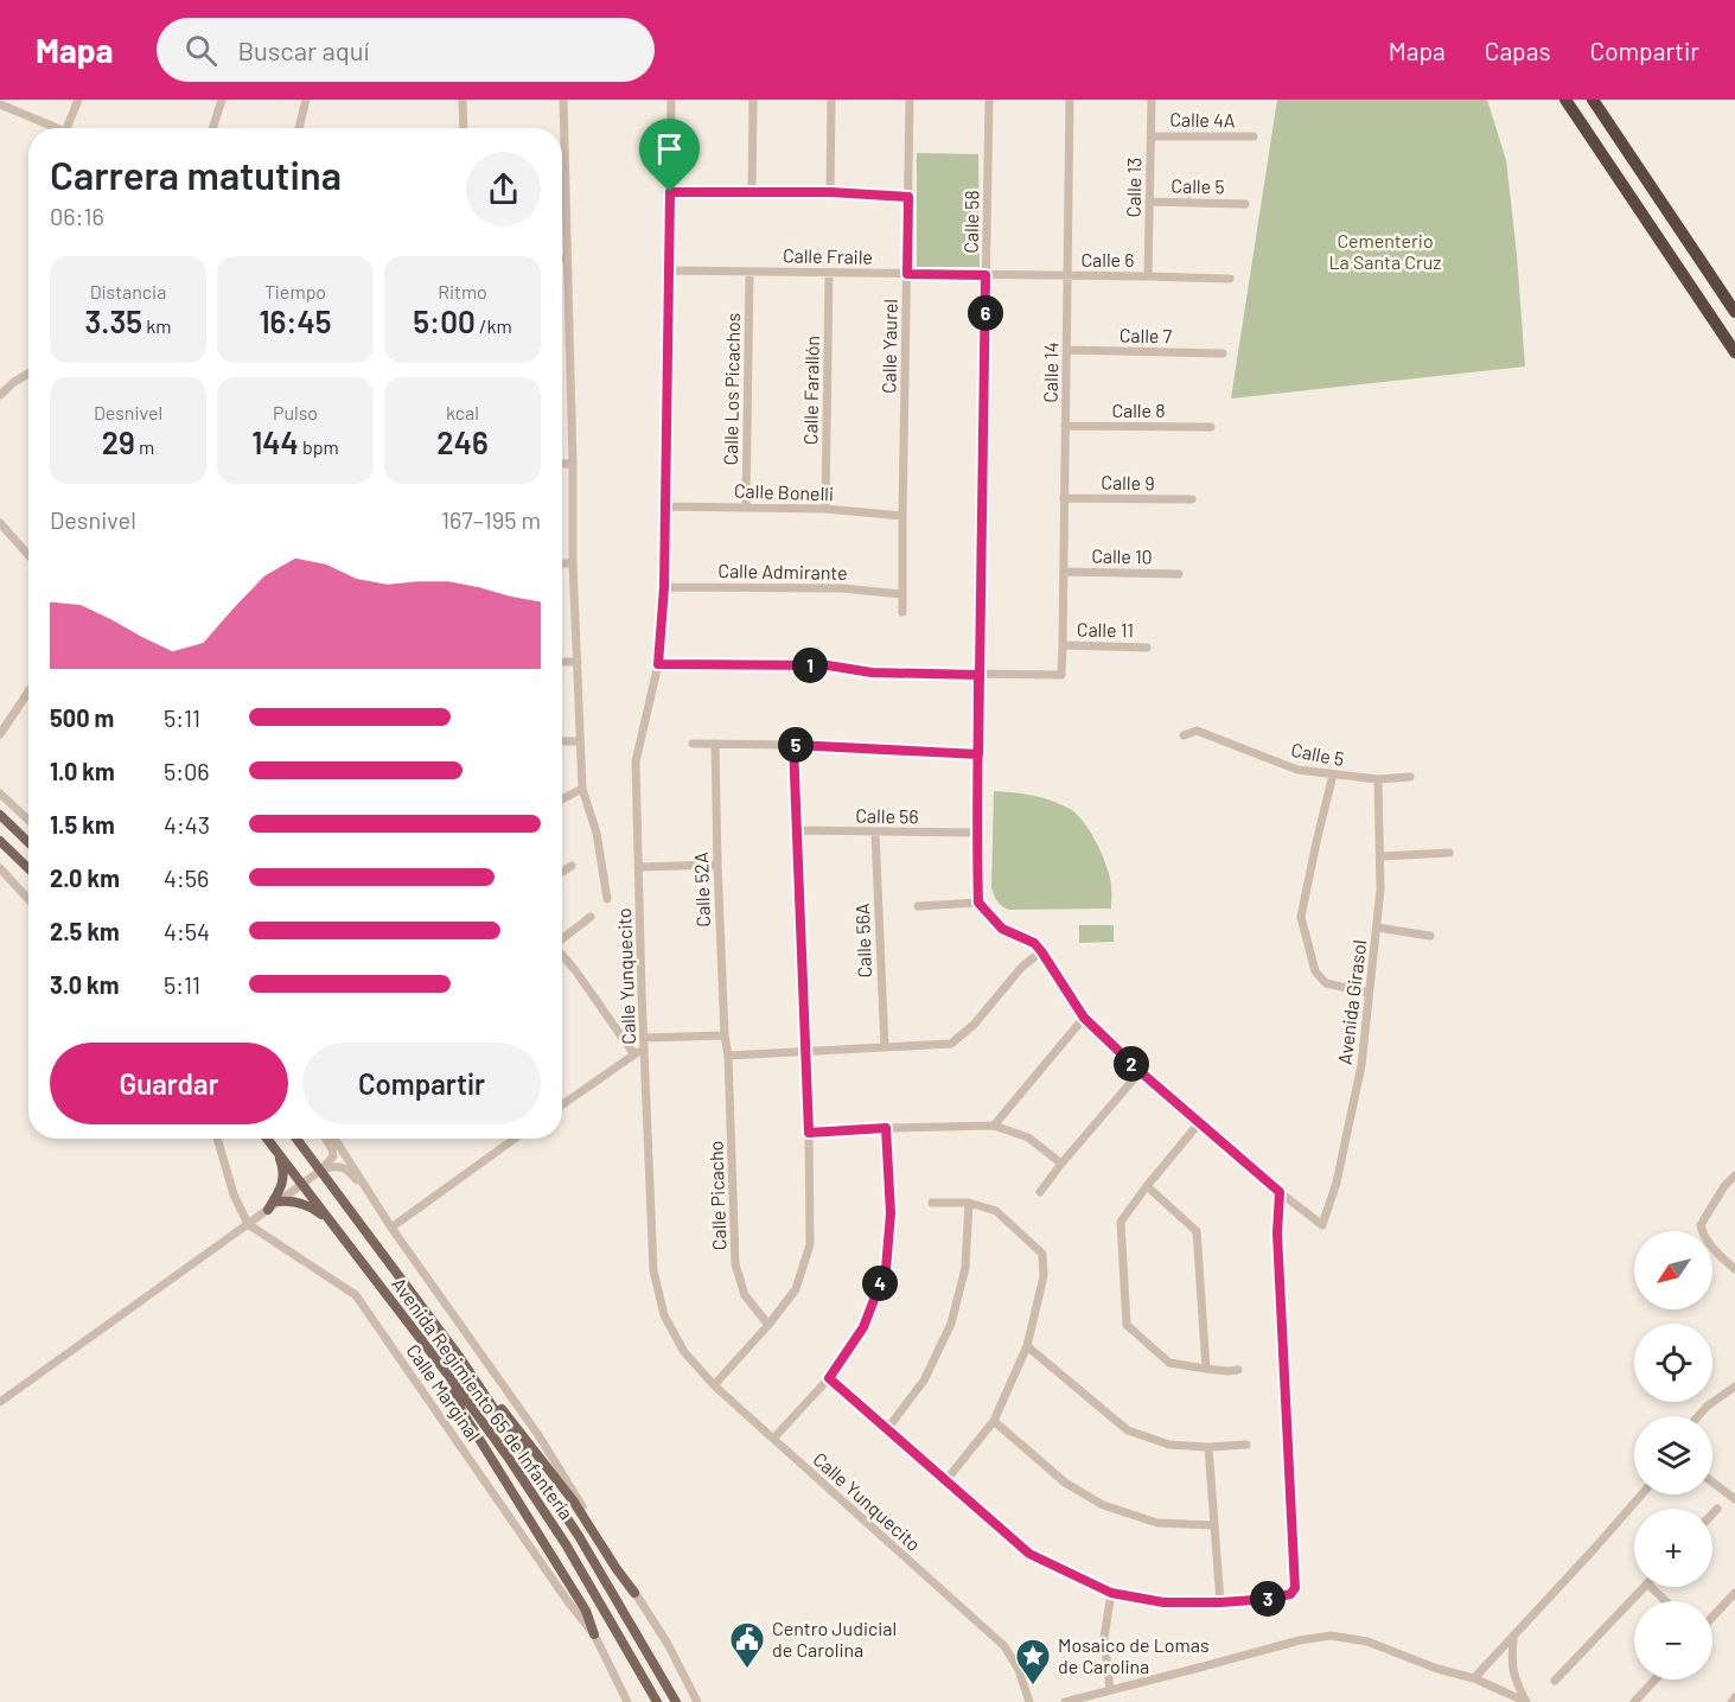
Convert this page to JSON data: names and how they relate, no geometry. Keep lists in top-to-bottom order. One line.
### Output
{"streets":{"main road":["Avenida Regimiento 65 de Infantería"],"street":["Calle 4A","Calle 5","Calle 13","Calle 58","Calle Fraile","Calle 6","Calle 7","Calle Yaurel","Calle 14","Calle Los Picachos","Calle Farallón","Calle 8","Calle 9","Calle Bonelli","Calle 10","Calle Admirante","Calle 11","Calle 56","Calle 52A","Calle 56A","Calle Yunquecito","Avenida Girasol","Calle Picacho","Calle Marginal"]},"crossings":[["Calle 4A","Calle 13"],["Calle 5","Calle 13"],["Calle 5","Avenida Girasol"],["Calle 13","Calle 6"],["Calle 58","Calle Fraile"],["Calle 58","Calle 6"],["Calle 58","Calle 14"],["Calle 58","Calle 56"],["Calle Fraile","Calle 6"],["Calle Fraile","Calle Yaurel"],["Calle Fraile","Calle Los Picachos"],["Calle Fraile","Calle Farallón"],["Calle Fraile","Calle Yunquecito"],["Calle 6","Calle 14"],["Calle 7","Calle 14"],["Calle Yaurel","Calle Bonelli"],["Calle Yaurel","Calle Admirante"],["Calle 14","Calle 8"],["Calle 14","Calle 9"],["Calle 14","Calle 10"],["Calle 14","Calle 11"],["Calle Los Picachos","Calle Bonelli"],["Calle Farallón","Calle Bonelli"],["Calle Bonelli","Calle Yunquecito"],["Calle Admirante","Calle Yunquecito"],["Calle 56","Calle 56A"],["Calle 52A","Calle Picacho"]],"parks":["Cementerio La Santa Cruz"],"places":{"public building":["Centro Judicial de Carolina"],"place":["Mosaico de Lomas de Carolina"]},"north":"bottom left","page":{"header":"Mapa","search":"Buscar aquí","nav":["Mapa","Capas","Compartir"],"heading":["Carrera matutina","06:16"],"stats":[["Distancia","3.35 km"],["Tiempo","16:45"],["Ritmo","5:00 /km"],["Desnivel","29 m"],["Pulso","144 bpm"],["kcal","246"]],"pins":["6","1","5","2","4","3"],"chart":["Desnivel","167–195 m"],"list":[{"name":"500 m","note":"5:11"},{"name":"1.0 km","note":"5:06"},{"name":"1.5 km","note":"4:43"},{"name":"2.0 km","note":"4:56"},{"name":"2.5 km","note":"4:54"},{"name":"3.0 km","note":"5:11"}],"buttons":["Guardar","Compartir"],"map_buttons":["+","−"]}}
